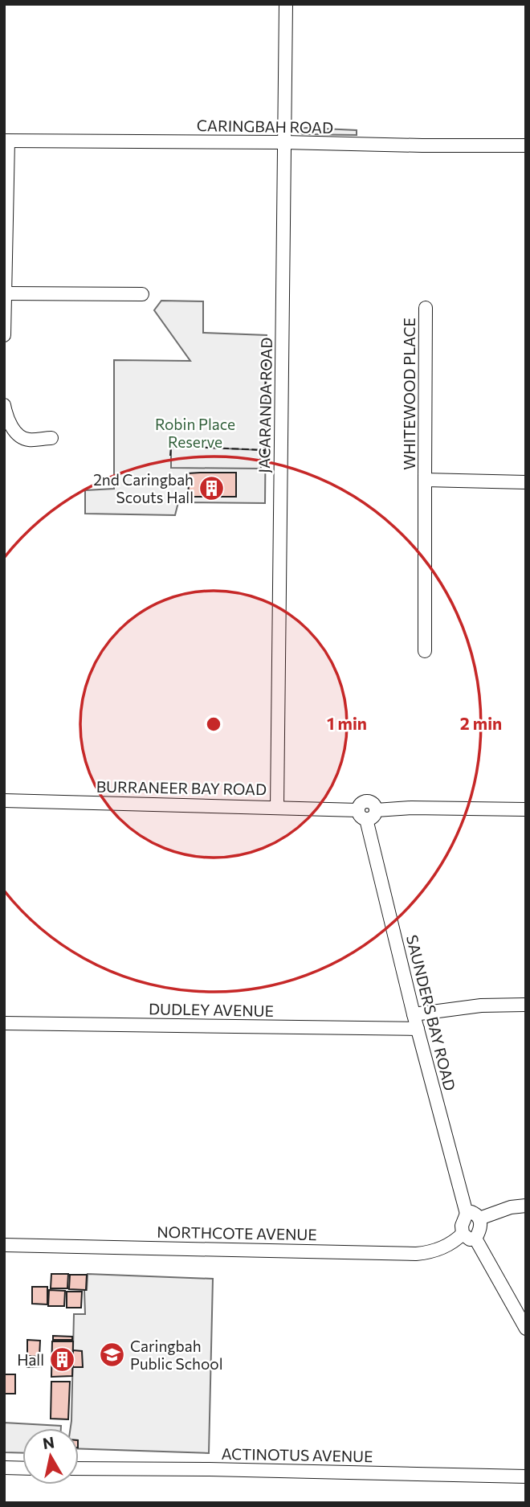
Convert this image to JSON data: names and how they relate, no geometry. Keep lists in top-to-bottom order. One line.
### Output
{"streets":{"street":["CARINGBAH ROAD","WHITEWOOD PLACE","JACARANDA ROAD","BURRANEER BAY ROAD","DUDLEY AVENUE","SAUNDERS BAY ROAD","NORTHCOTE AVENUE","ACTINOTUS AVENUE"]},"crossings":[["CARINGBAH ROAD","JACARANDA ROAD"],["JACARANDA ROAD","BURRANEER BAY ROAD"],["BURRANEER BAY ROAD","SAUNDERS BAY ROAD"],["DUDLEY AVENUE","SAUNDERS BAY ROAD"],["SAUNDERS BAY ROAD","NORTHCOTE AVENUE"]],"parks":["Robin Place Reserve"],"places":{"building":["2nd Caringbah Scouts Hall","Hall"],"school or university":["Caringbah Public School"]},"north":"top","rings":["1 min","2 min"]}
